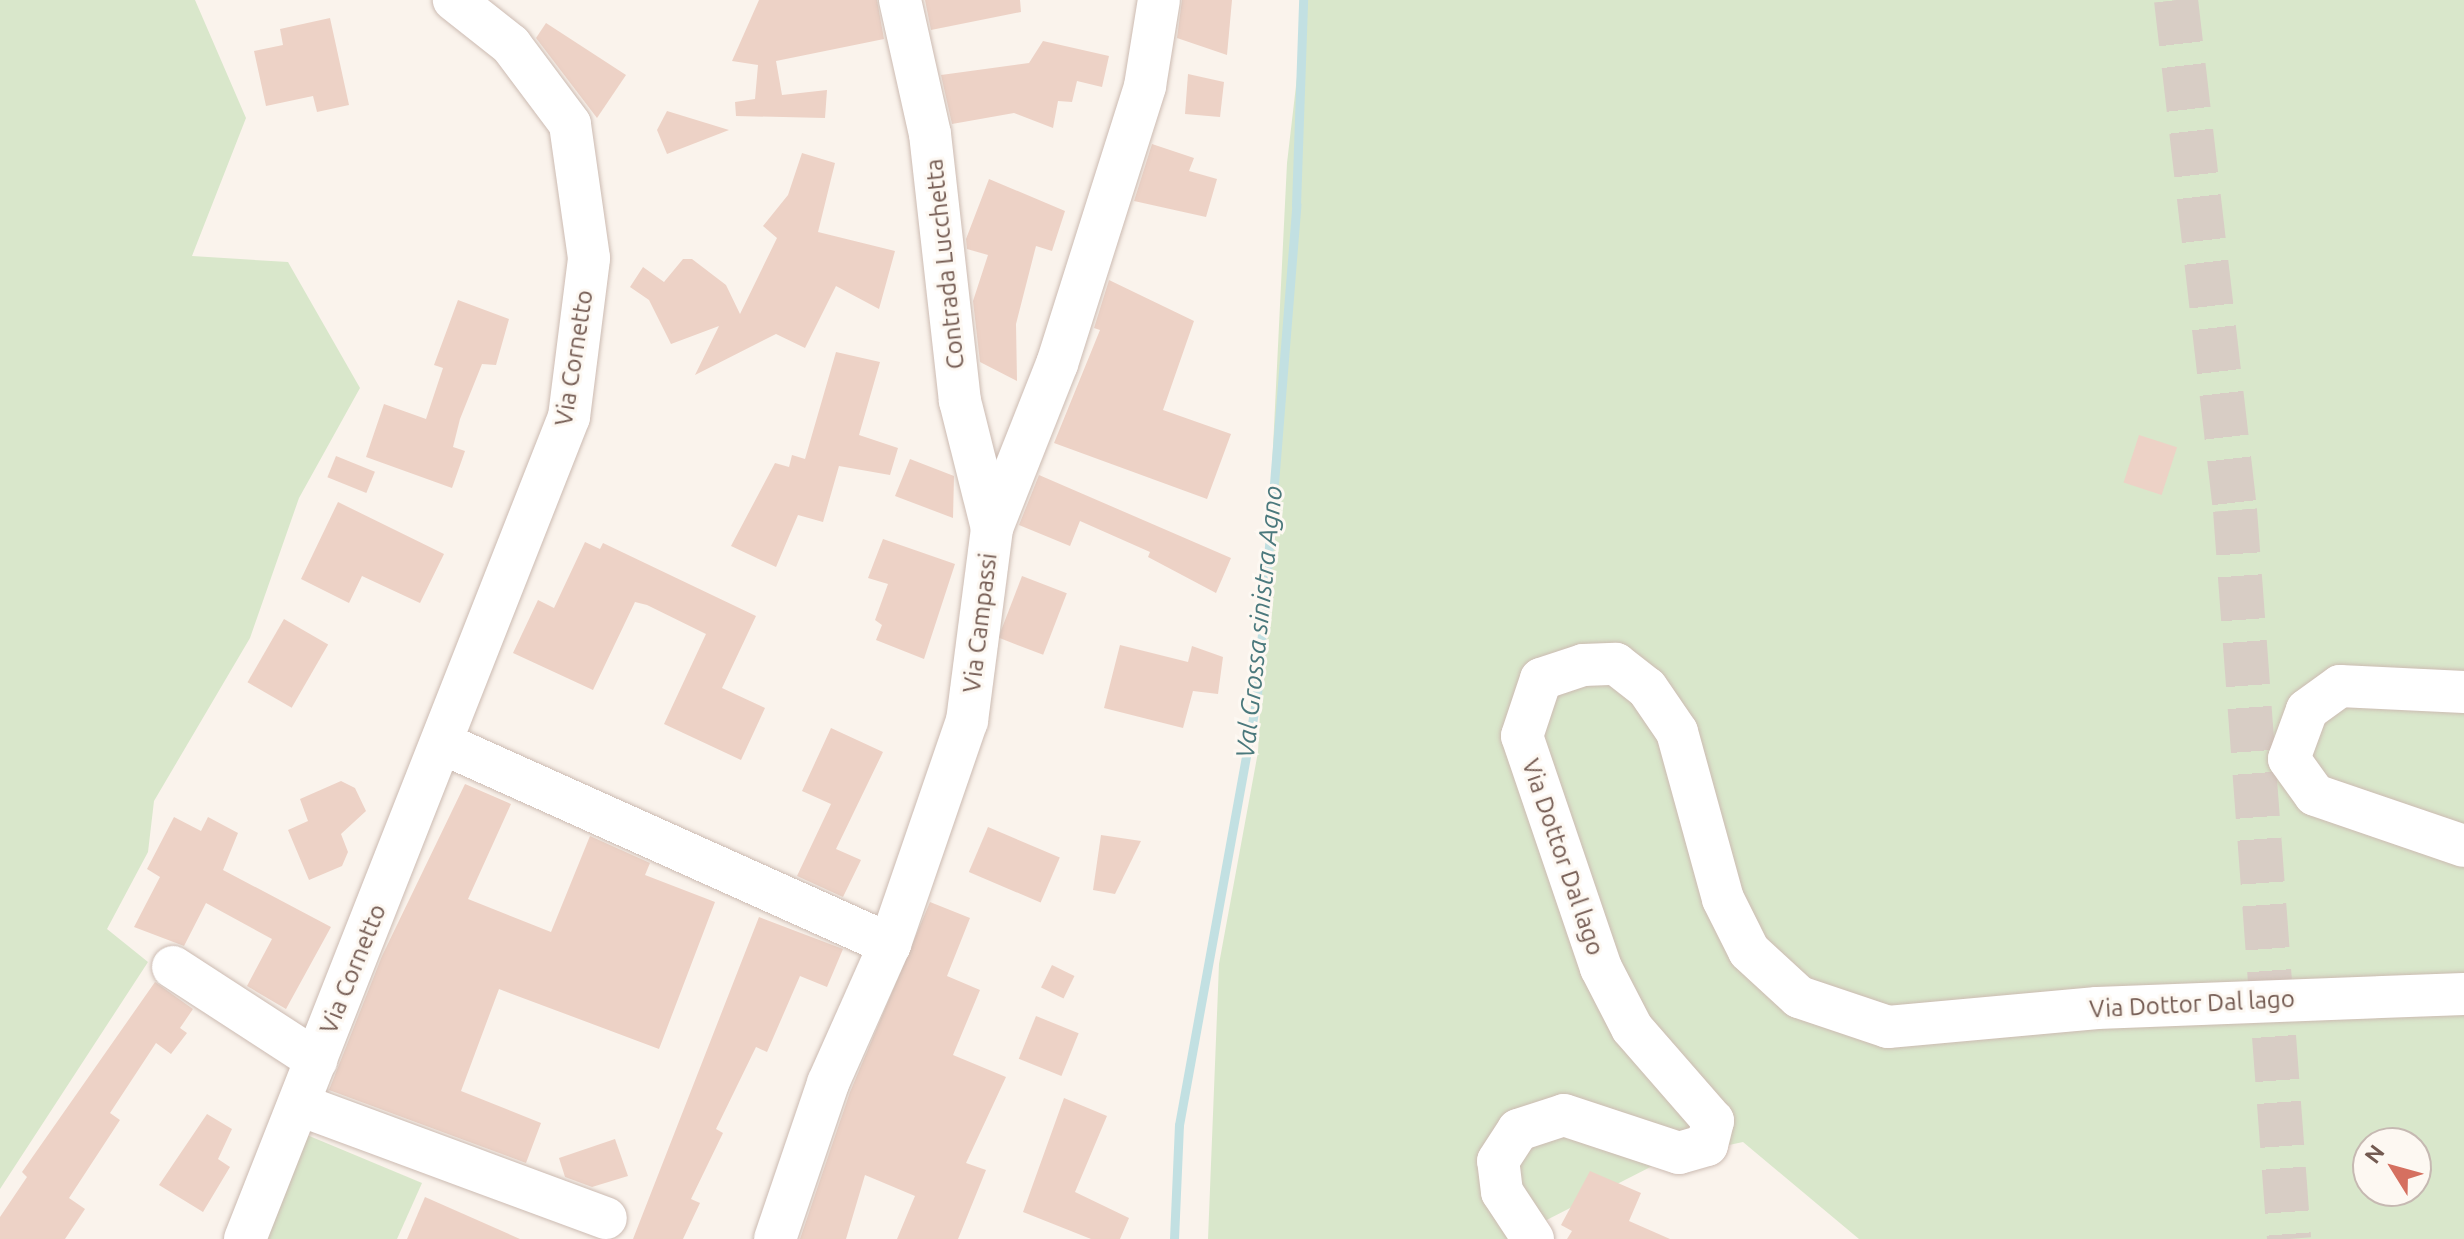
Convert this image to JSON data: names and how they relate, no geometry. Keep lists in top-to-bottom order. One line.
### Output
{"streets":{"street":["Contrada Lucchetta","Via Cornetto","Via Campassi","Via Dottor Dal lago"]},"crossings":[["Contrada Lucchetta","Via Campassi"]],"water":["Val Grossa sinistra Agno"],"north":"top left"}
